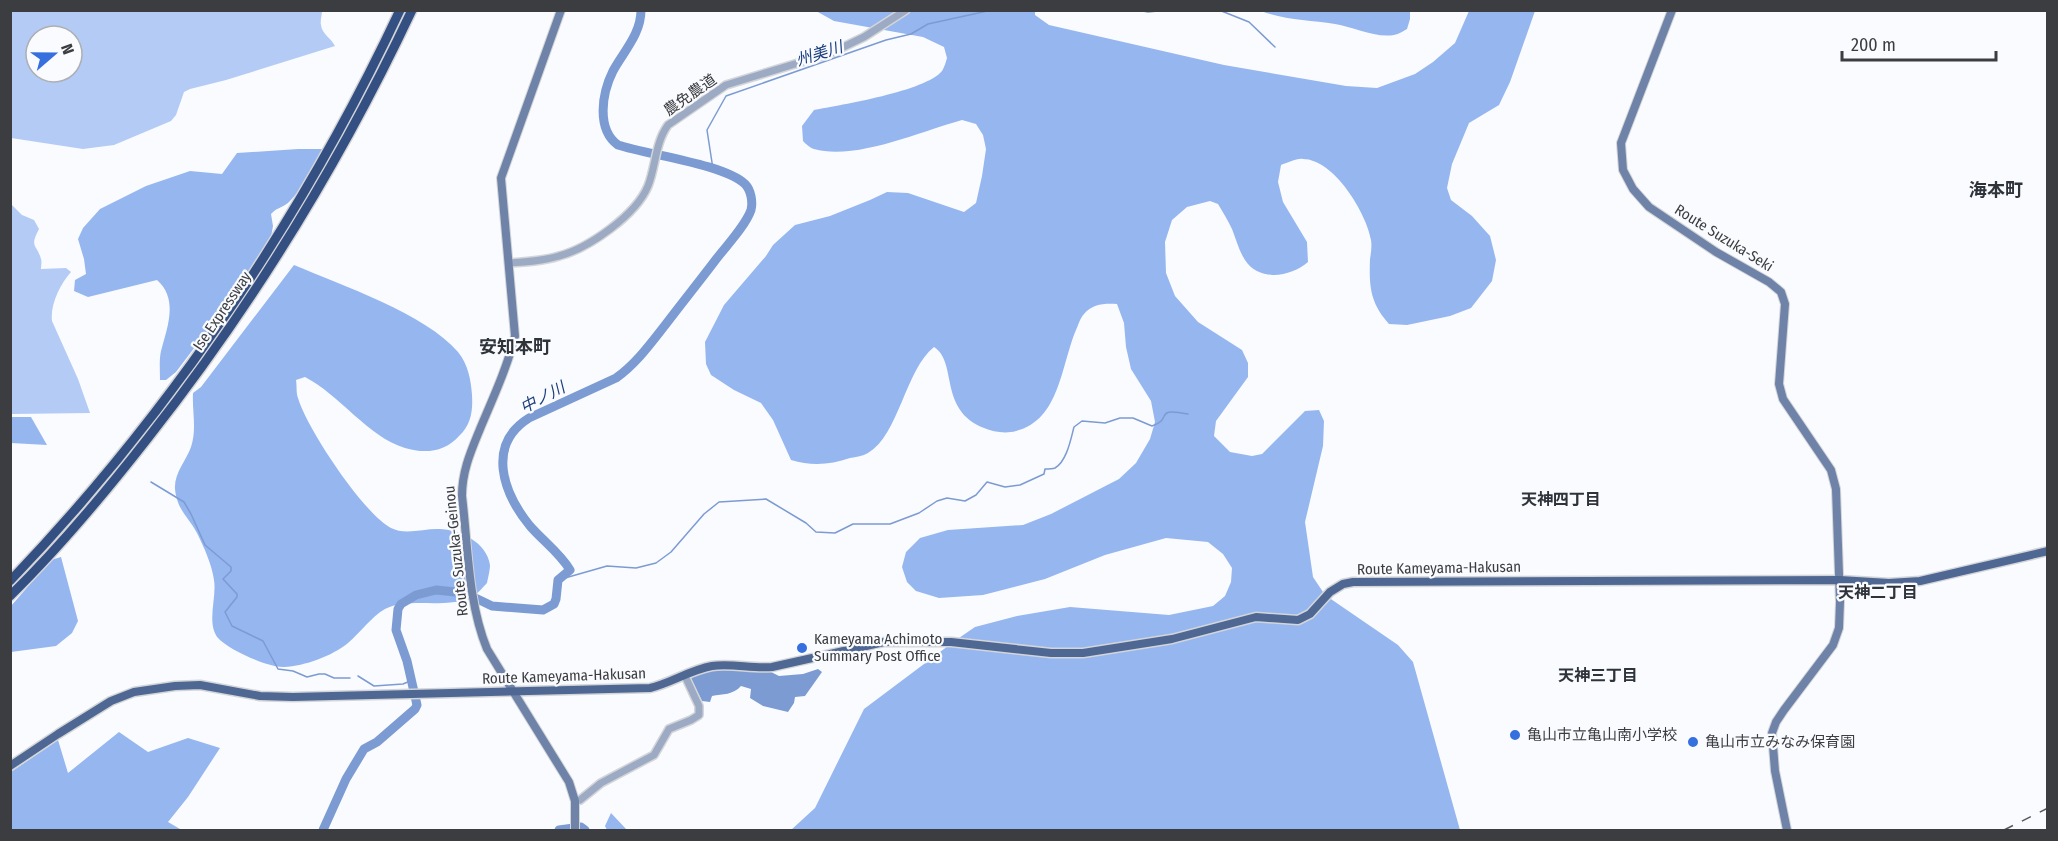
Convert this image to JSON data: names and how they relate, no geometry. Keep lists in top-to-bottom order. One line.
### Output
{"streets":{"highway":["Ise Expressway"],"main road":["Route Suzuka-Seki","Route Suzuka-Geinou","Route Kameyama-Hakusan"],"street":["農免農道"]},"crossings":[["農免農道","Route Suzuka-Geinou"],["Route Suzuka-Seki","Route Kameyama-Hakusan"],["Route Suzuka-Geinou","Route Kameyama-Hakusan"]],"districts":["海本町","安知本町","天神四丁目","天神二丁目","天神三丁目"],"water":["州美川","中ノ川"],"places":["Kameyama Achimoto Summary Post Office","亀山市立亀山南小学校","亀山市立みなみ保育園"],"scale_bar":"200 m","north":"right"}
